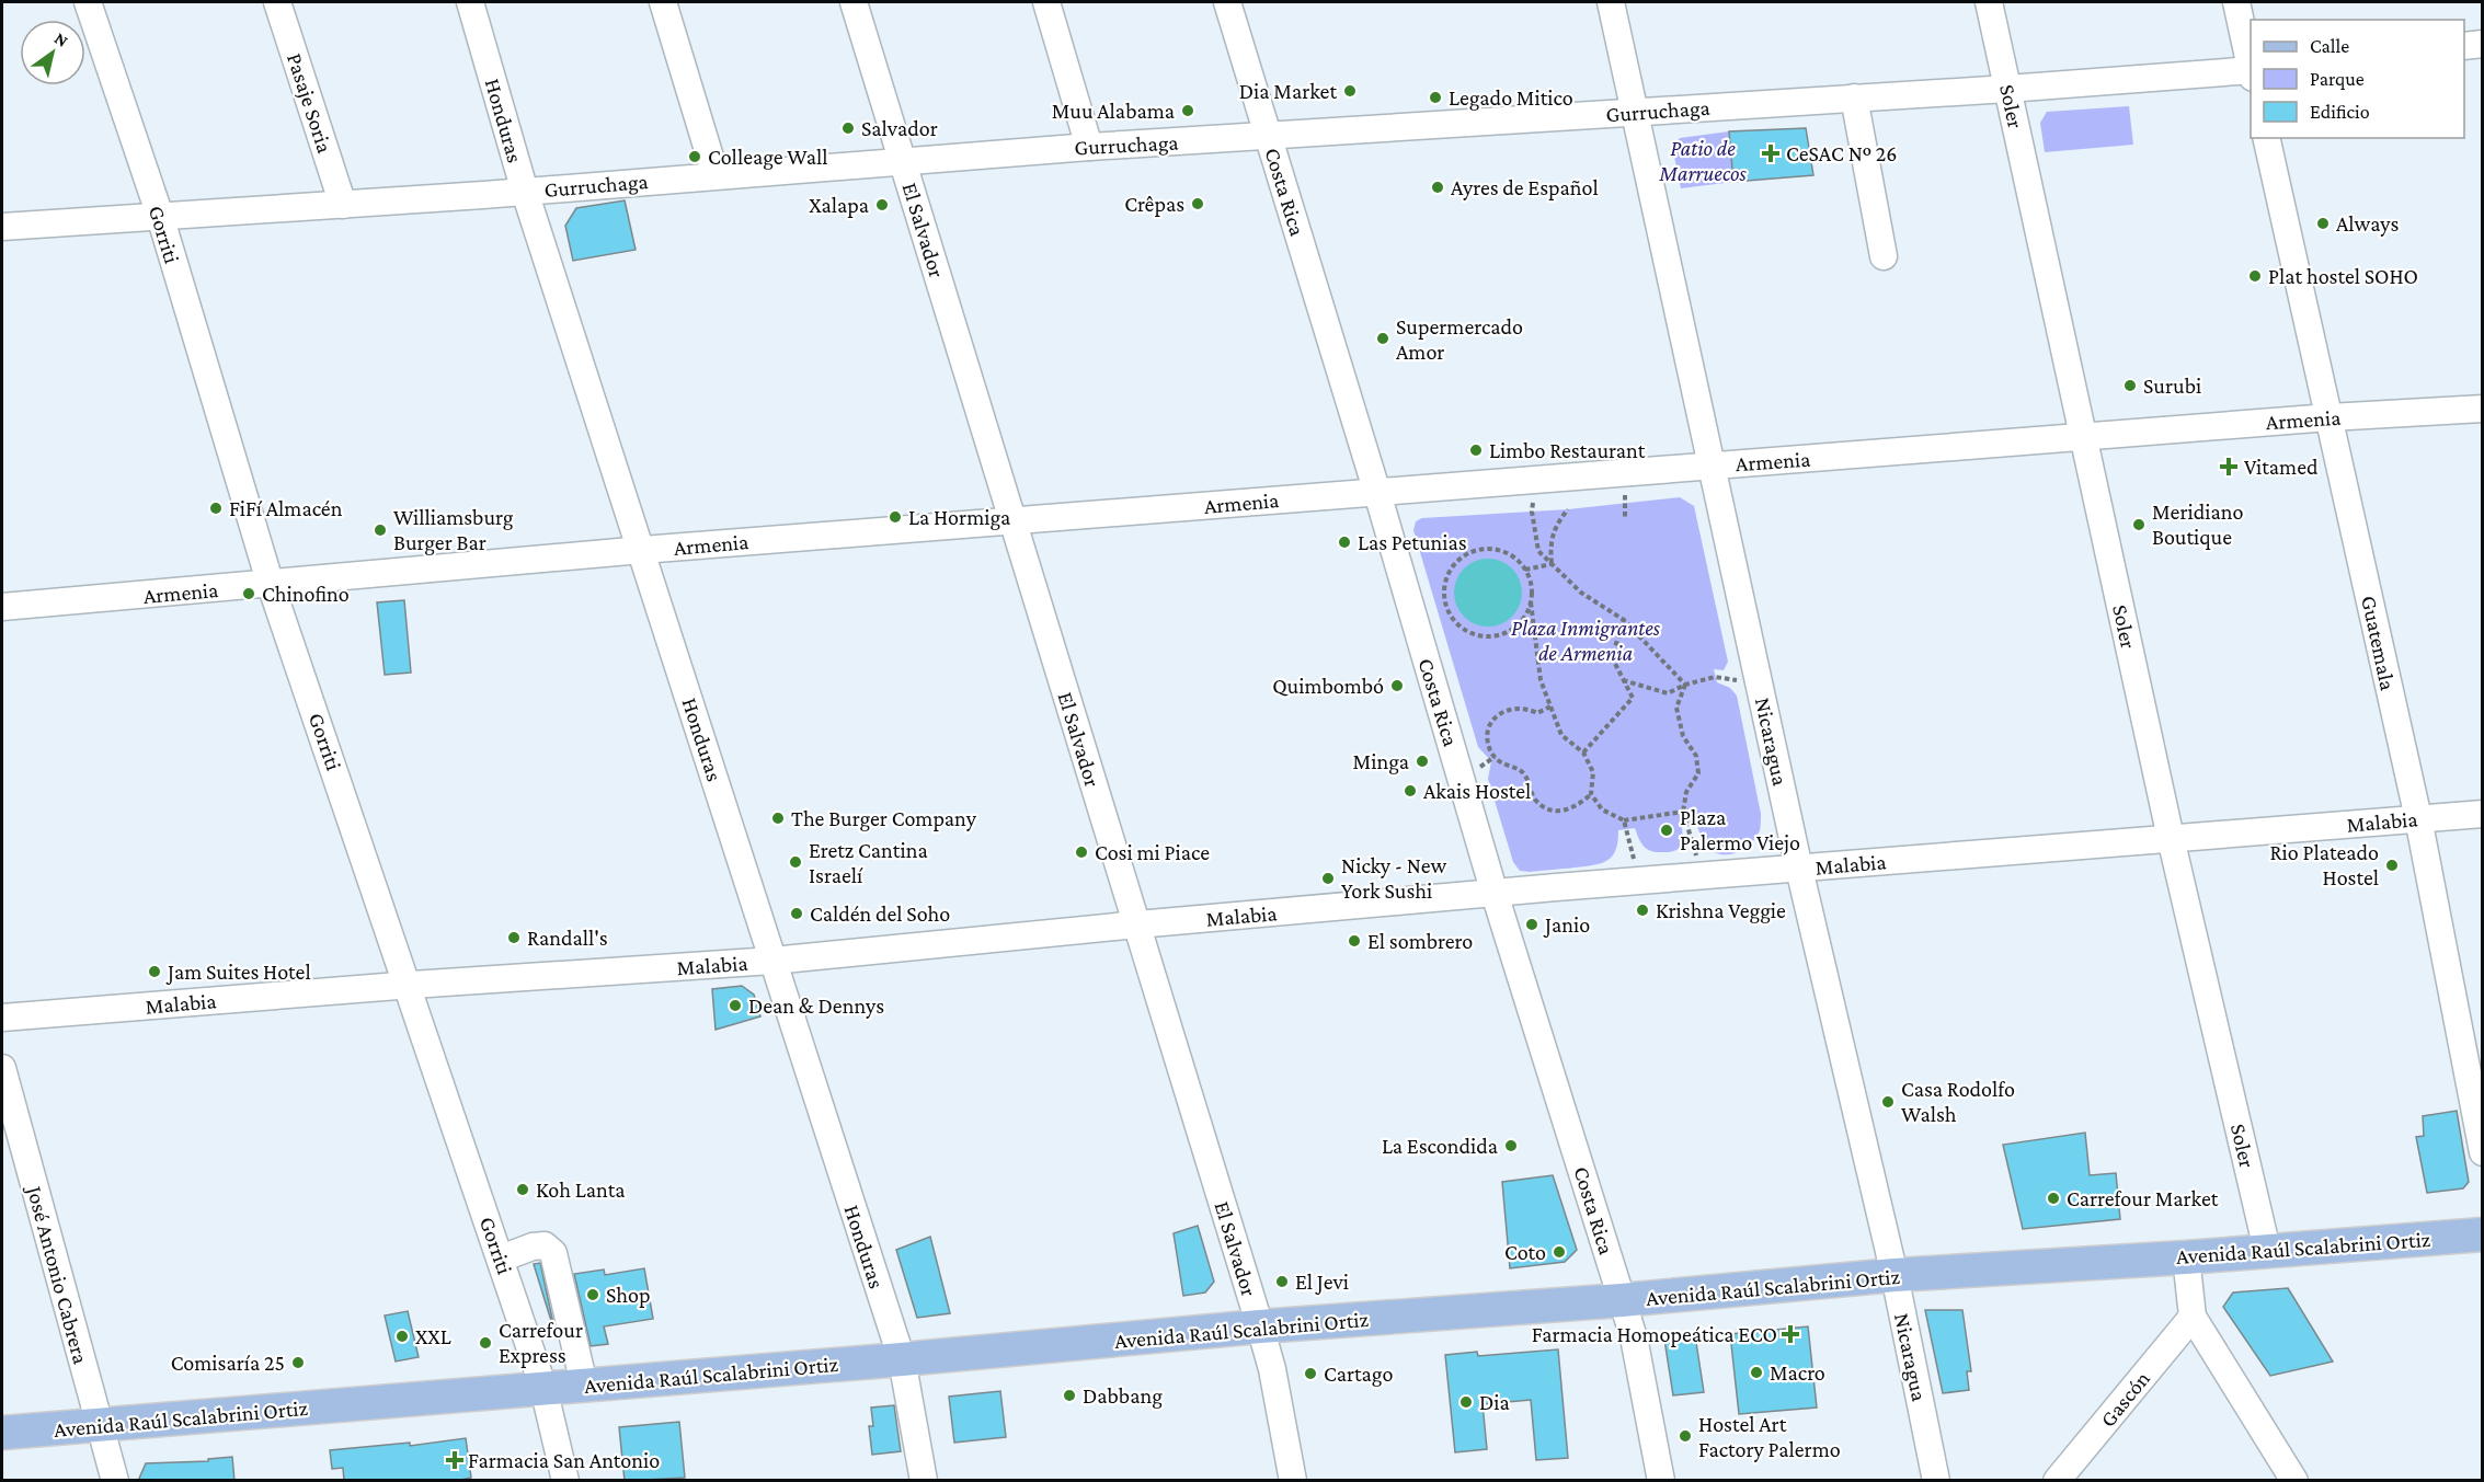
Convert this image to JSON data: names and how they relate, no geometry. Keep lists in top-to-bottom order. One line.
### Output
{"streets":{"main road":["Avenida Raúl Scalabrini Ortiz"],"street":["Pasaje Soria","Soler","Gurruchaga","Honduras","Costa Rica","El Salvador","Gorriti","Armenia","Guatemala","Nicaragua","Malabia","José Antonio Cabrera","Gascón"]},"crossings":[["Pasaje Soria","Gurruchaga"],["Soler","Gurruchaga"],["Soler","Armenia"],["Soler","Malabia"],["Soler","Avenida Raúl Scalabrini Ortiz"],["Gurruchaga","Honduras"],["Gurruchaga","Costa Rica"],["Gurruchaga","El Salvador"],["Gurruchaga","Gorriti"],["Gurruchaga","Nicaragua"],["Honduras","Armenia"],["Honduras","Malabia"],["Honduras","Avenida Raúl Scalabrini Ortiz"],["Costa Rica","Armenia"],["Costa Rica","Malabia"],["Costa Rica","Avenida Raúl Scalabrini Ortiz"],["El Salvador","Armenia"],["El Salvador","Malabia"],["El Salvador","Avenida Raúl Scalabrini Ortiz"],["Gorriti","Armenia"],["Gorriti","Malabia"],["Gorriti","Avenida Raúl Scalabrini Ortiz"],["Armenia","Guatemala"],["Armenia","Nicaragua"],["Guatemala","Malabia"],["Nicaragua","Malabia"],["Nicaragua","Avenida Raúl Scalabrini Ortiz"],["Avenida Raúl Scalabrini Ortiz","José Antonio Cabrera"]],"parks":["Patio de Marruecos","Plaza Inmigrantes de Armenia"],"places":{"other":["Dia Market","Legado Mitico","Muu Alabama","Salvador","Colleage Wall","Ayres de Español","Crêpas","Xalapa","Always","Plat hostel SOHO","Supermercado Amor","Surubi","Limbo Restaurant","FiFí Almacén","La Hormiga","Meridiano Boutique","Williamsburg Burger Bar","Las Petunias","Chinofino","Quimbombó","Minga","Akais Hostel","The Burger Company","Plaza Palermo Viejo","Cosi mi Piace","Eretz Cantina Israelí","Rio Plateado Hostel","Nicky - New York Sushi","Krishna Veggie","Caldén del Soho","Janio","Randall's","El sombrero","Jam Suites Hotel","Dean & Dennys","Casa Rodolfo Walsh","La Escondida","Koh Lanta","Carrefour Market","Coto","El Jevi","Shop","XXL","Carrefour Express","Comisaría 25","Macro","Cartago","Dabbang","Dia","Hostel Art Factory Palermo"],"health":["CeSAC Nº 26","Vitamed","Farmacia Homopeática ECO","Farmacia San Antonio"]},"legend":["Calle","Parque","Edificio"],"north":"top right"}
